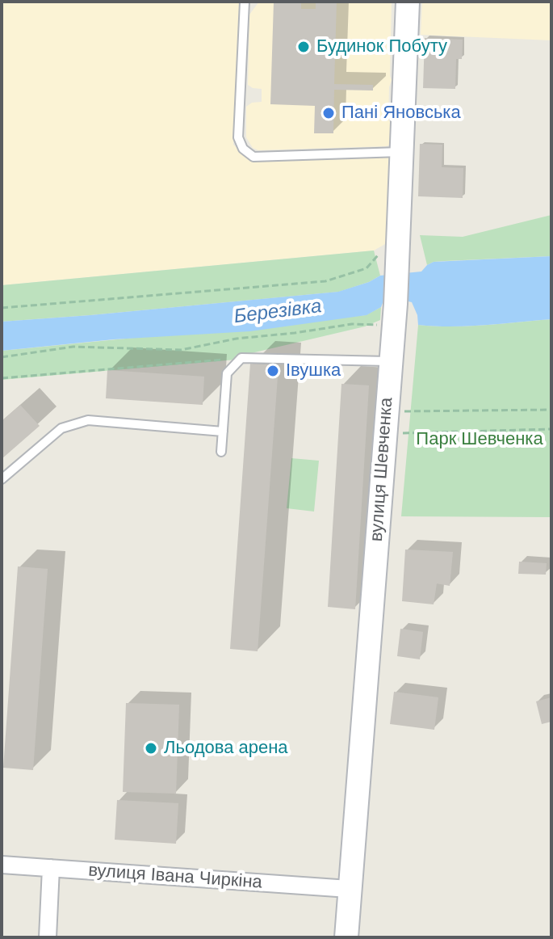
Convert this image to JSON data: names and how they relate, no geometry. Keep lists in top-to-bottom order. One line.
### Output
{"streets":{"main road":["вулиця Шевченка"],"street":["вулиця Івана Чиркіна"]},"crossings":[["вулиця Шевченка","вулиця Івана Чиркіна"]],"water":["Березівка"],"parks":["Парк Шевченка"],"places":["Будинок Побуту","Пані Яновська","Івушка","Льодова арена"]}
